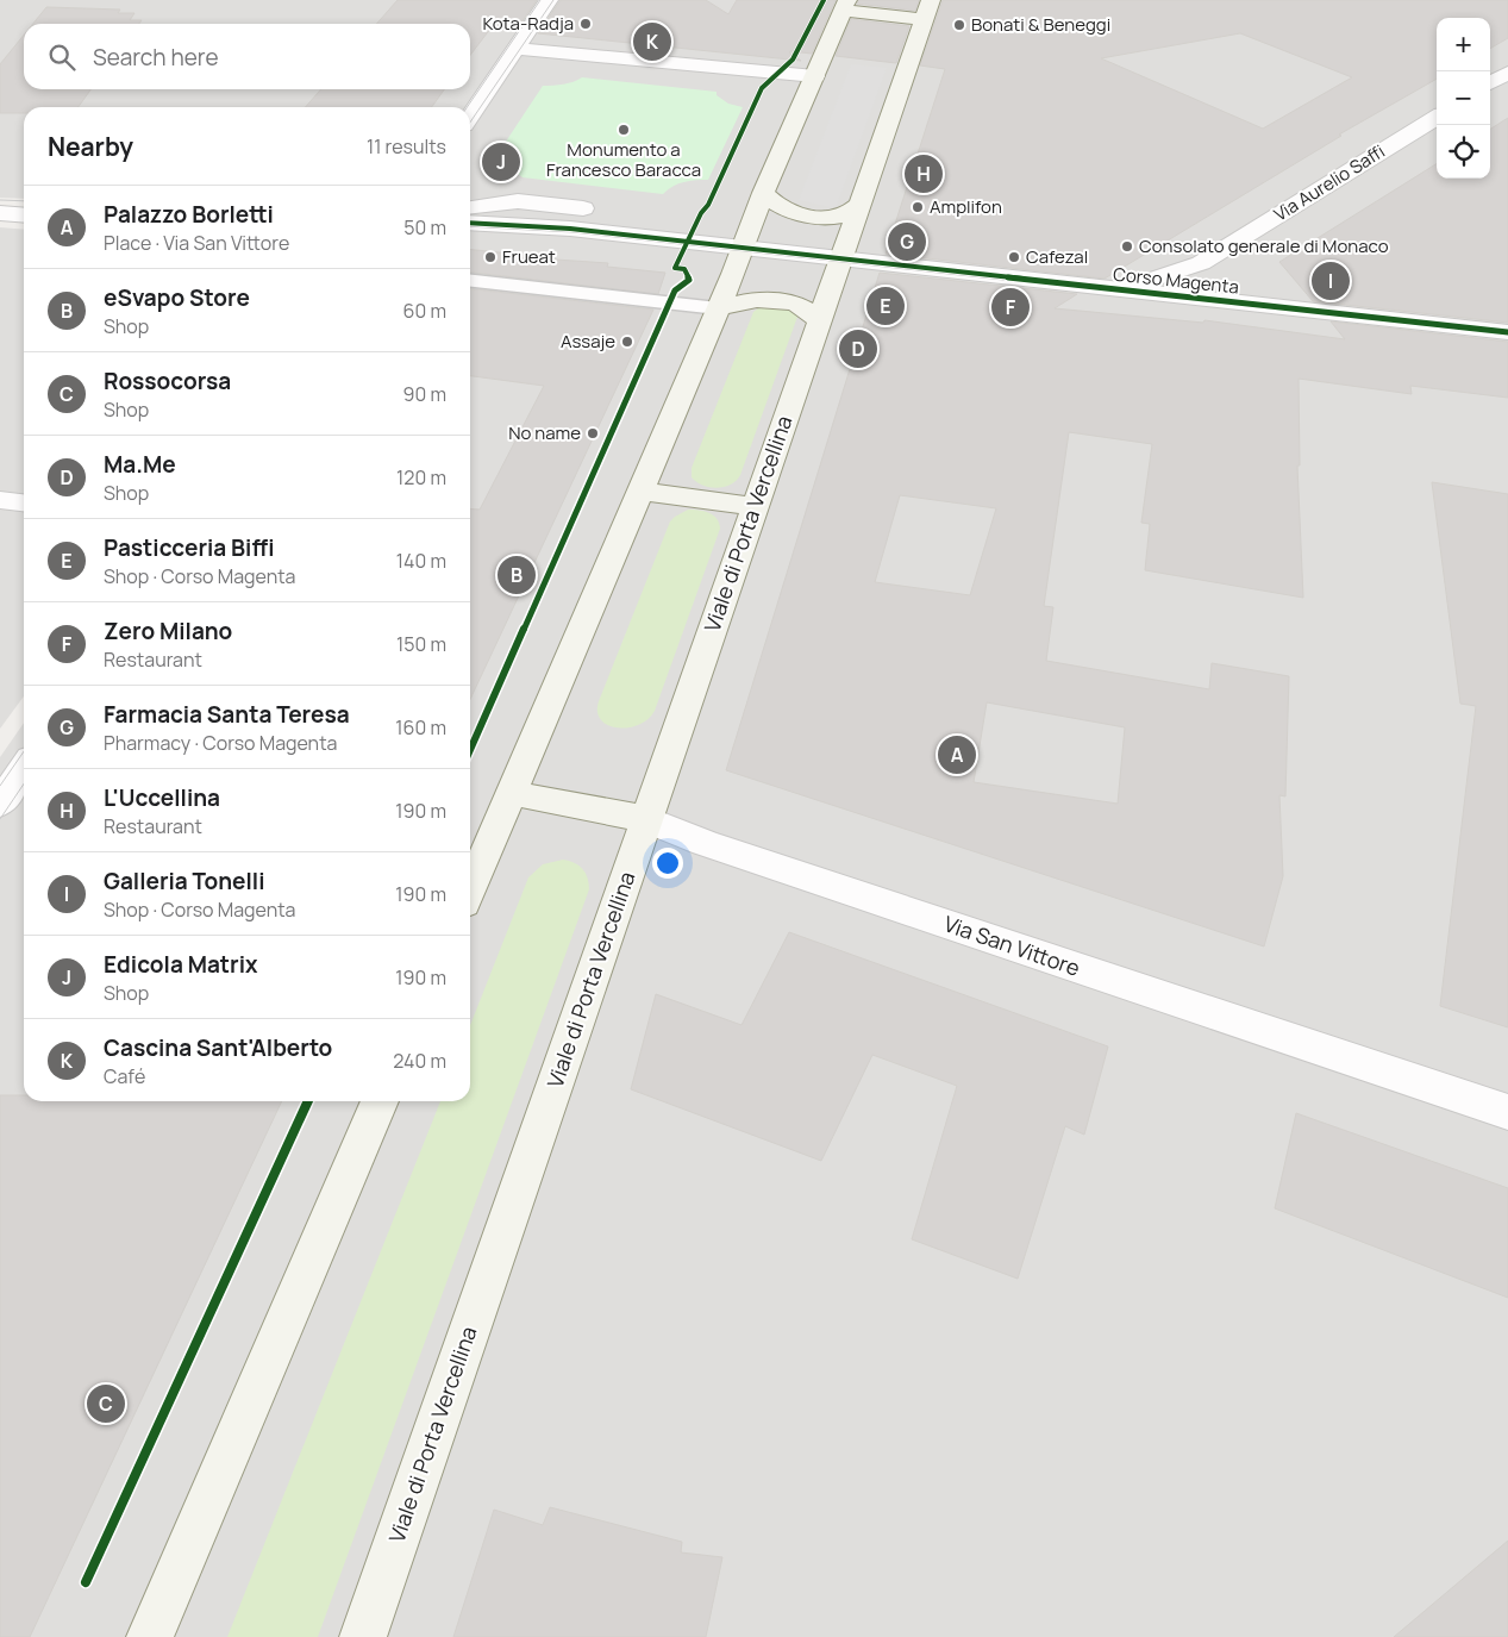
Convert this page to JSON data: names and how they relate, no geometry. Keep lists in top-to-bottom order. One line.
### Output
{"streets":{"main road":["Viale di Porta Vercellina","Via San Vittore"],"street":["Via Aurelio Saffi","Corso Magenta"]},"crossings":[["Via Aurelio Saffi","Corso Magenta"],["Corso Magenta","Viale di Porta Vercellina"],["Viale di Porta Vercellina","Via San Vittore"]],"places":["Kota-Radja","Bonati & Beneggi","Monumento a Francesco Baracca","Amplifon","Consolato generale di Monaco","Frueat","Cafezal","Assaje","No name"],"page":{"map_buttons":["+","−"],"pins":["K","J","H","G","I","E","F","D","B","A","C"],"search":"Search here","heading":["Nearby","11 results"],"list":[{"mark":"A","name":"Palazzo Borletti","note":"Place · Via San Vittore","value":"50 m"},{"mark":"B","name":"eSvapo Store","note":"Shop","value":"60 m"},{"mark":"C","name":"Rossocorsa","note":"Shop","value":"90 m"},{"mark":"D","name":"Ma.Me","note":"Shop","value":"120 m"},{"mark":"E","name":"Pasticceria Biffi","note":"Shop · Corso Magenta","value":"140 m"},{"mark":"F","name":"Zero Milano","note":"Restaurant","value":"150 m"},{"mark":"G","name":"Farmacia Santa Teresa","note":"Pharmacy · Corso Magenta","value":"160 m"},{"mark":"H","name":"L'Uccellina","note":"Restaurant","value":"190 m"},{"mark":"I","name":"Galleria Tonelli","note":"Shop · Corso Magenta","value":"190 m"},{"mark":"J","name":"Edicola Matrix","note":"Shop","value":"190 m"},{"mark":"K","name":"Cascina Sant'Alberto","note":"Café","value":"240 m"}]}}
